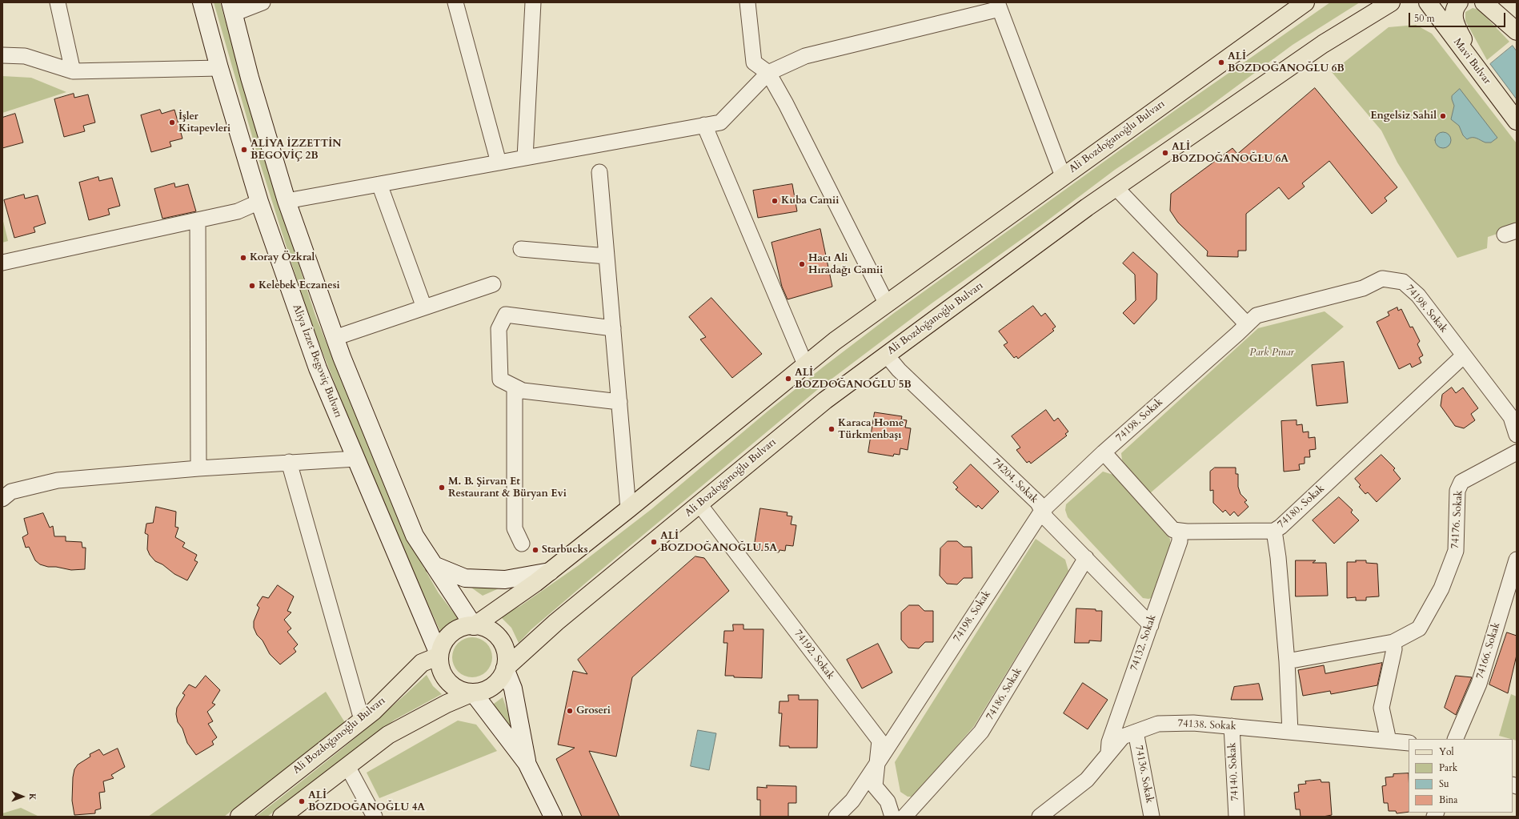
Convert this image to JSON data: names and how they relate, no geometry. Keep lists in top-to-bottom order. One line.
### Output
{"streets":{"main road":["Mavi Bulvar","Ali Bozdoğanoğlu Bulvarı","Aliya İzzet Begoviç Bulvarı"],"street":["74198. Sokak","74204. Sokak","74180. Sokak","74176. Sokak","74132. Sokak","74166. Sokak","74192. Sokak","74186. Sokak","74138. Sokak","74140. Sokak","74136. Sokak"]},"crossings":[["Ali Bozdoğanoğlu Bulvarı","Aliya İzzet Begoviç Bulvarı"],["Ali Bozdoğanoğlu Bulvarı","74204. Sokak"],["Ali Bozdoğanoğlu Bulvarı","74192. Sokak"],["74198. Sokak","74204. Sokak"],["74198. Sokak","74180. Sokak"],["74198. Sokak","74192. Sokak"],["74204. Sokak","74132. Sokak"],["74204. Sokak","74186. Sokak"],["74180. Sokak","74132. Sokak"],["74132. Sokak","74138. Sokak"],["74138. Sokak","74140. Sokak"],["74138. Sokak","74136. Sokak"]],"parks":["Park Pınar"],"places":["ALİ BOZDOĞANOĞLU 6B","Engelsiz Sahil","İşler Kitapevleri","ALİYA İZZETTİN BEGOVİÇ 2B","ALİ BOZDOĞANOĞLU 6A","Kuba Camii","Koray Özkral","Hacı Ali Hıradağı Camii","Kelebek Eczanesi","ALİ BOZDOĞANOĞLU 5B","Karaca Home Türkmenbaşı","M. B. Şirvan Et Restaurant & Büryan Evi","ALİ BOZDOĞANOĞLU 5A","Starbucks","Groseri","ALİ BOZDOĞANOĞLU 4A"],"legend":["Yol","Park","Su","Bina"],"scale_bar":"50 m","north":"right"}
